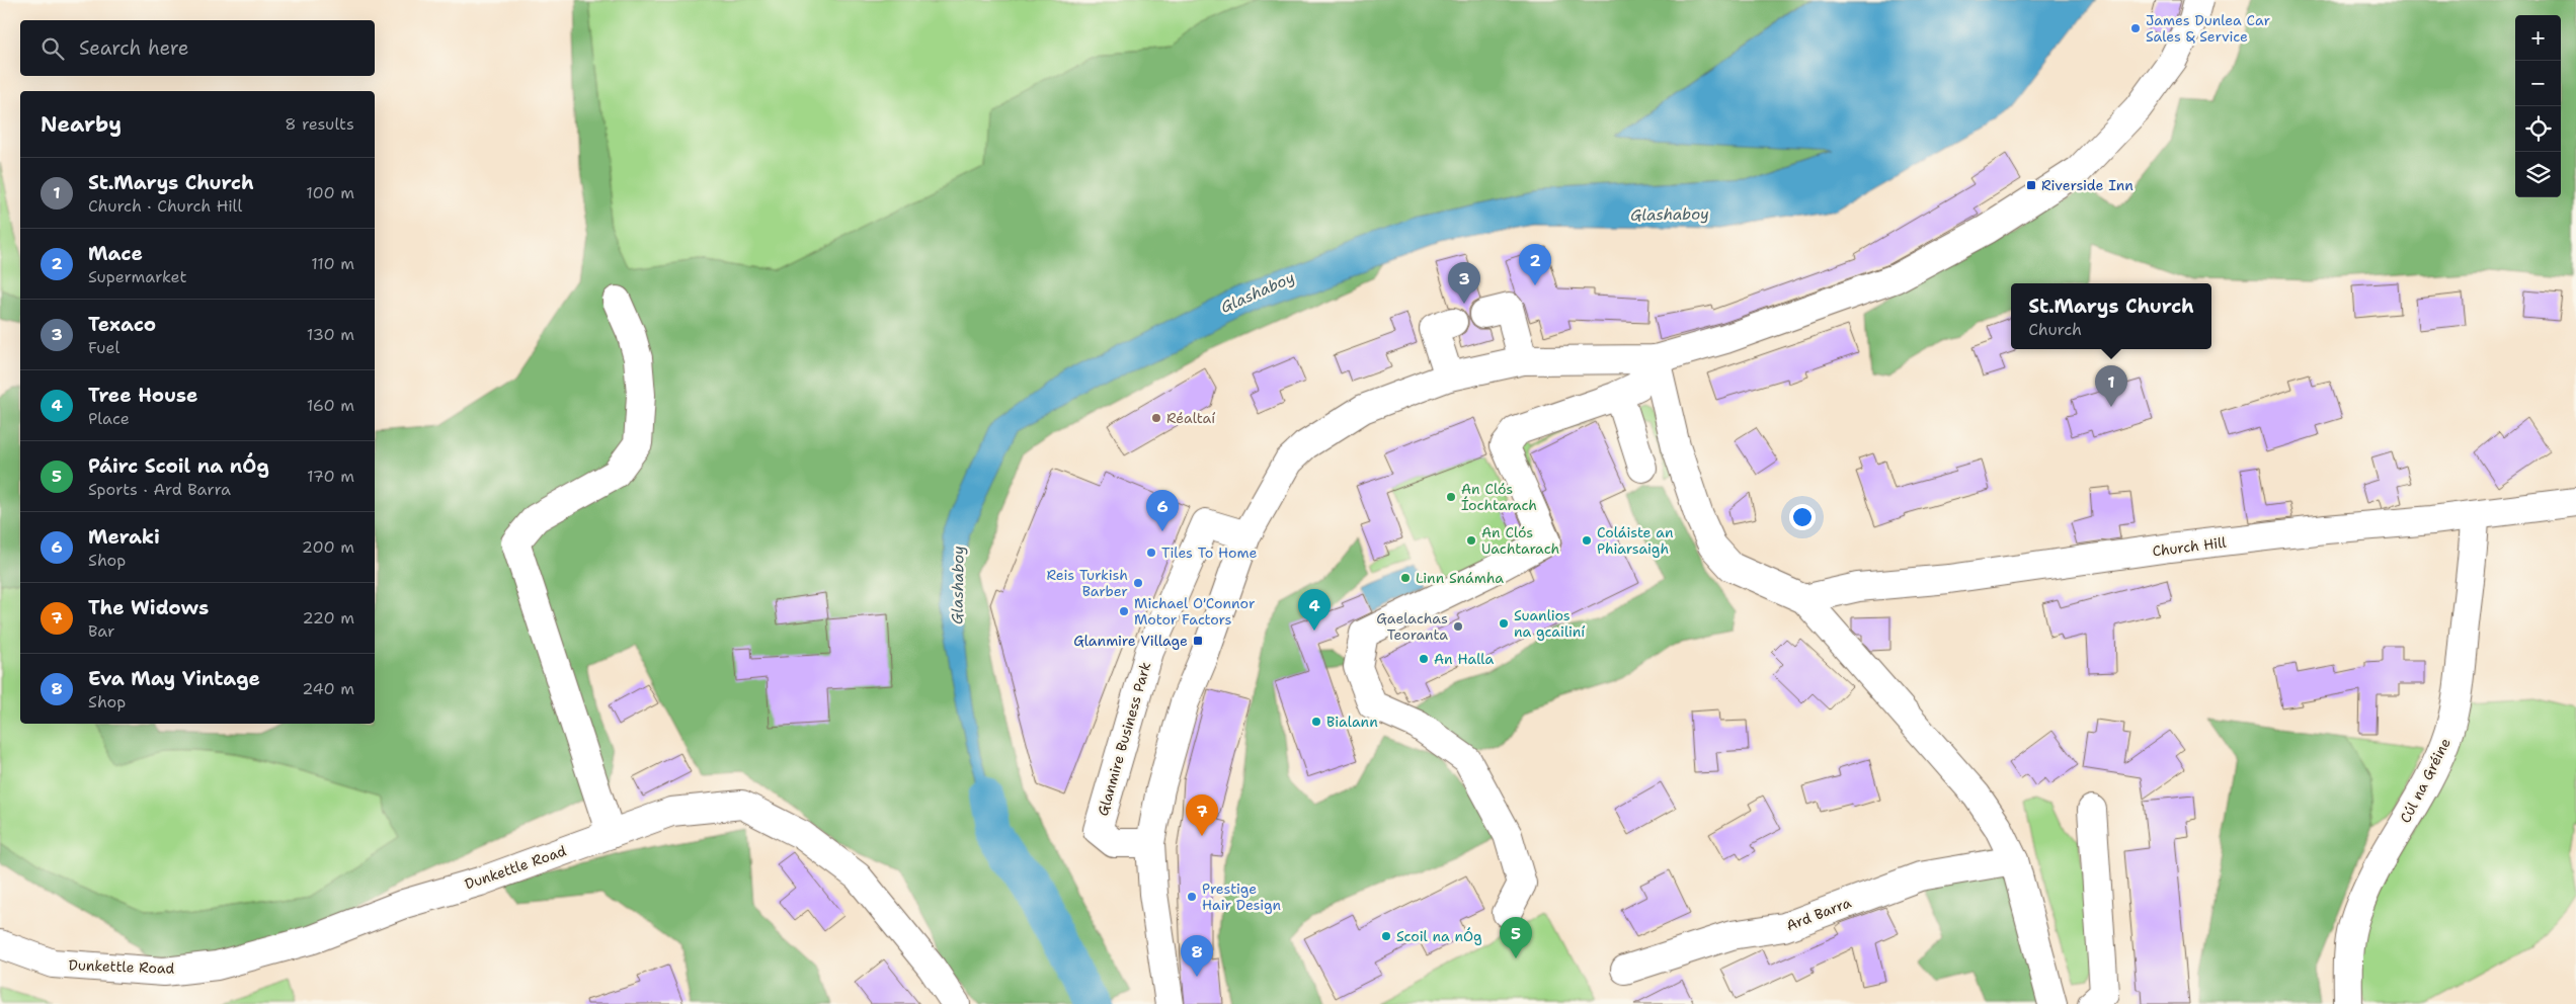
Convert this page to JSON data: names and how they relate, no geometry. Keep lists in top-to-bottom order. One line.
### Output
{"streets":{"street":["Church Hill","Glanmire Business Park","Cúl na Gréine","Dunkettle Road","Ard Barra"]},"crossings":[["Church Hill","Cúl na Gréine"]],"water":["Glashaboy"],"places":{"other":["James Dunlea Car Sales & Service","Réaltaí","An Clós Íochtarach","An Clós Uachtarach","Coláiste an Phiarsaigh","Tiles To Home","Linn Snámha","Reis Turkish Barber","Michael O'Connor Motor Factors","Suanlios na gcailiní","Gaelachas Teoranta","An Halla","Bialann","Prestige Hair Design","Scoil na nÓg"],"transit":["Riverside Inn","Glanmire Village"]},"page":{"map_buttons":["+","−"],"search":"Search here","heading":["Nearby","8 results"],"list":[{"mark":"1","name":"St.Marys Church","note":"Church · Church Hill","value":"100 m"},{"mark":"2","name":"Mace","note":"Supermarket","value":"110 m"},{"mark":"3","name":"Texaco","note":"Fuel","value":"130 m"},{"mark":"4","name":"Tree House","note":"Place","value":"160 m"},{"mark":"5","name":"Páirc Scoil na nÓg","note":"Sports · Ard Barra","value":"170 m"},{"mark":"6","name":"Meraki","note":"Shop","value":"200 m"},{"mark":"7","name":"The Widows","note":"Bar","value":"220 m"},{"mark":"8","name":"Eva May Vintage","note":"Shop","value":"240 m"}],"pins":["2","3","1","6","4","7","5","8"],"popup":["St.Marys Church","Church"]}}
